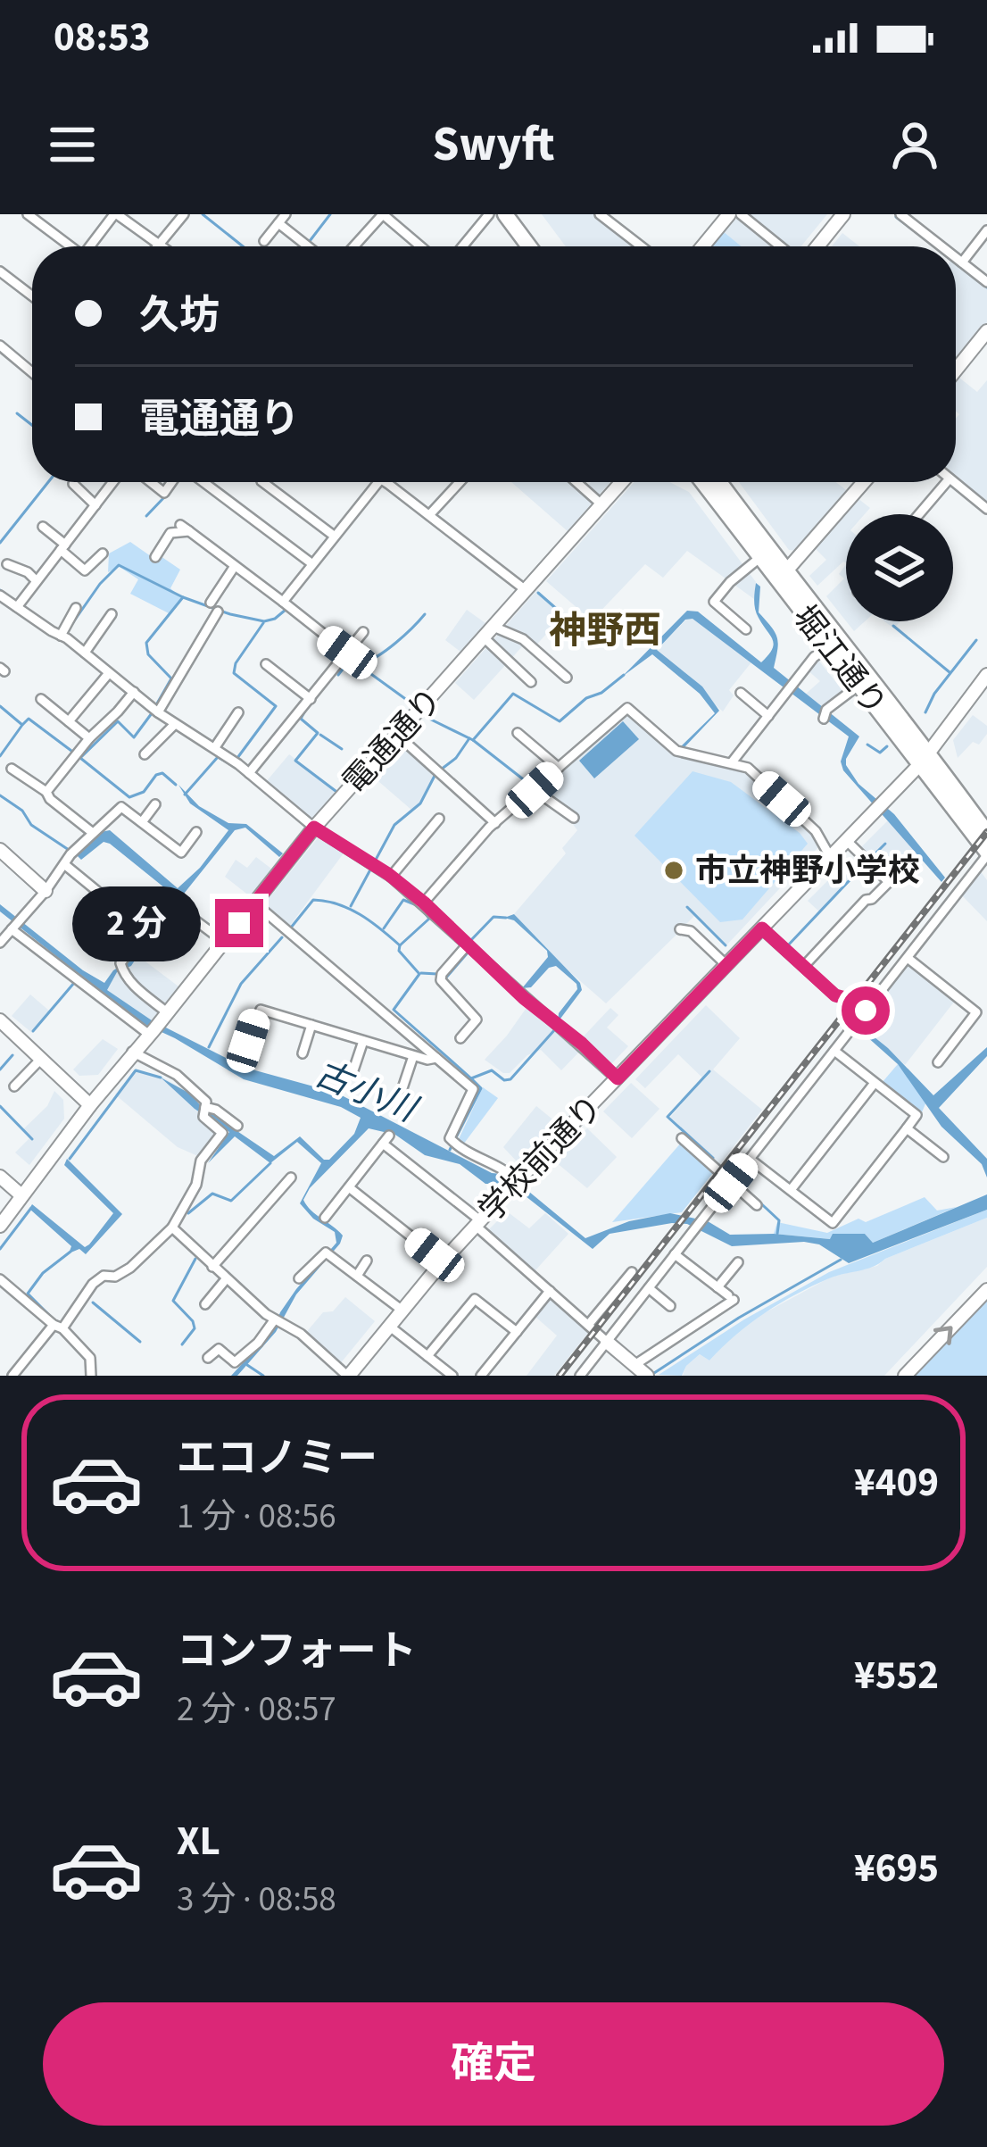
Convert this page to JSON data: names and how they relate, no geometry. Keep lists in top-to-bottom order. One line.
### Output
{"streets":{"highway":["堀江通り"],"street":["電通通り","学校前通り"]},"crossings":[["堀江通り","学校前通り"]],"districts":["神野西"],"water":["古小川"],"places":["市立神野小学校"],"page":{"status":"08:53","header":"Swyft","banner":["久坊","電通通り"],"bubble":"2 分","list":[{"name":"エコノミー","note":"1 分 · 08:56","value":"¥409"},{"name":"コンフォート","note":"2 分 · 08:57","value":"¥552"},{"name":"XL","note":"3 分 · 08:58","value":"¥695"}],"buttons":"確定"}}
